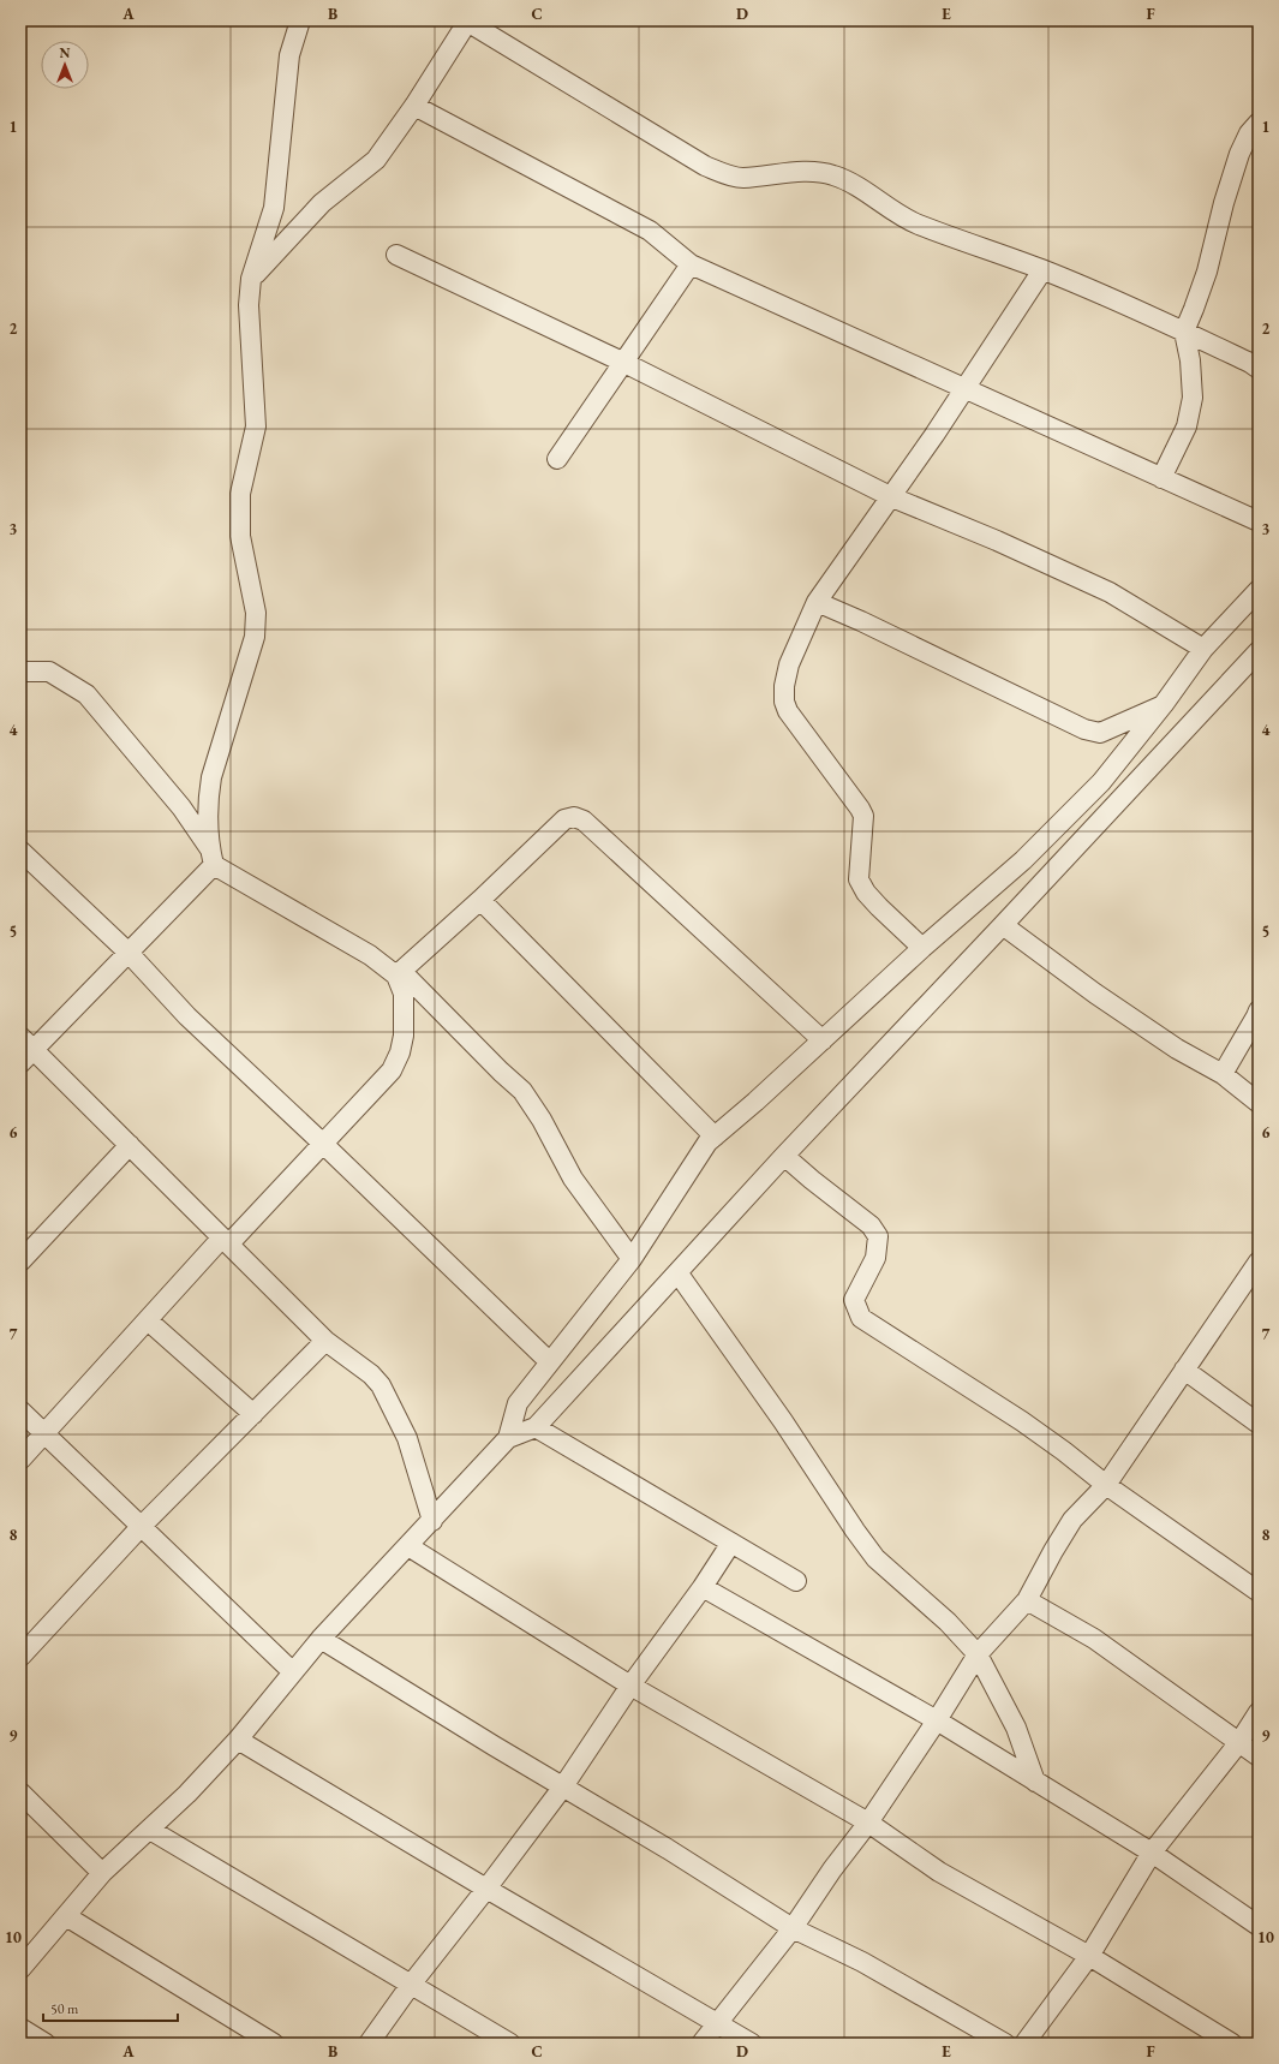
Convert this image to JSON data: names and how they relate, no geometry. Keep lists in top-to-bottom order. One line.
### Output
{"scale_bar":"50 m","north":"top","grid":{"columns":["A","B","C","D","E","F"],"rows":["1","2","3","4","5","6","7","8","9","10"]}}
